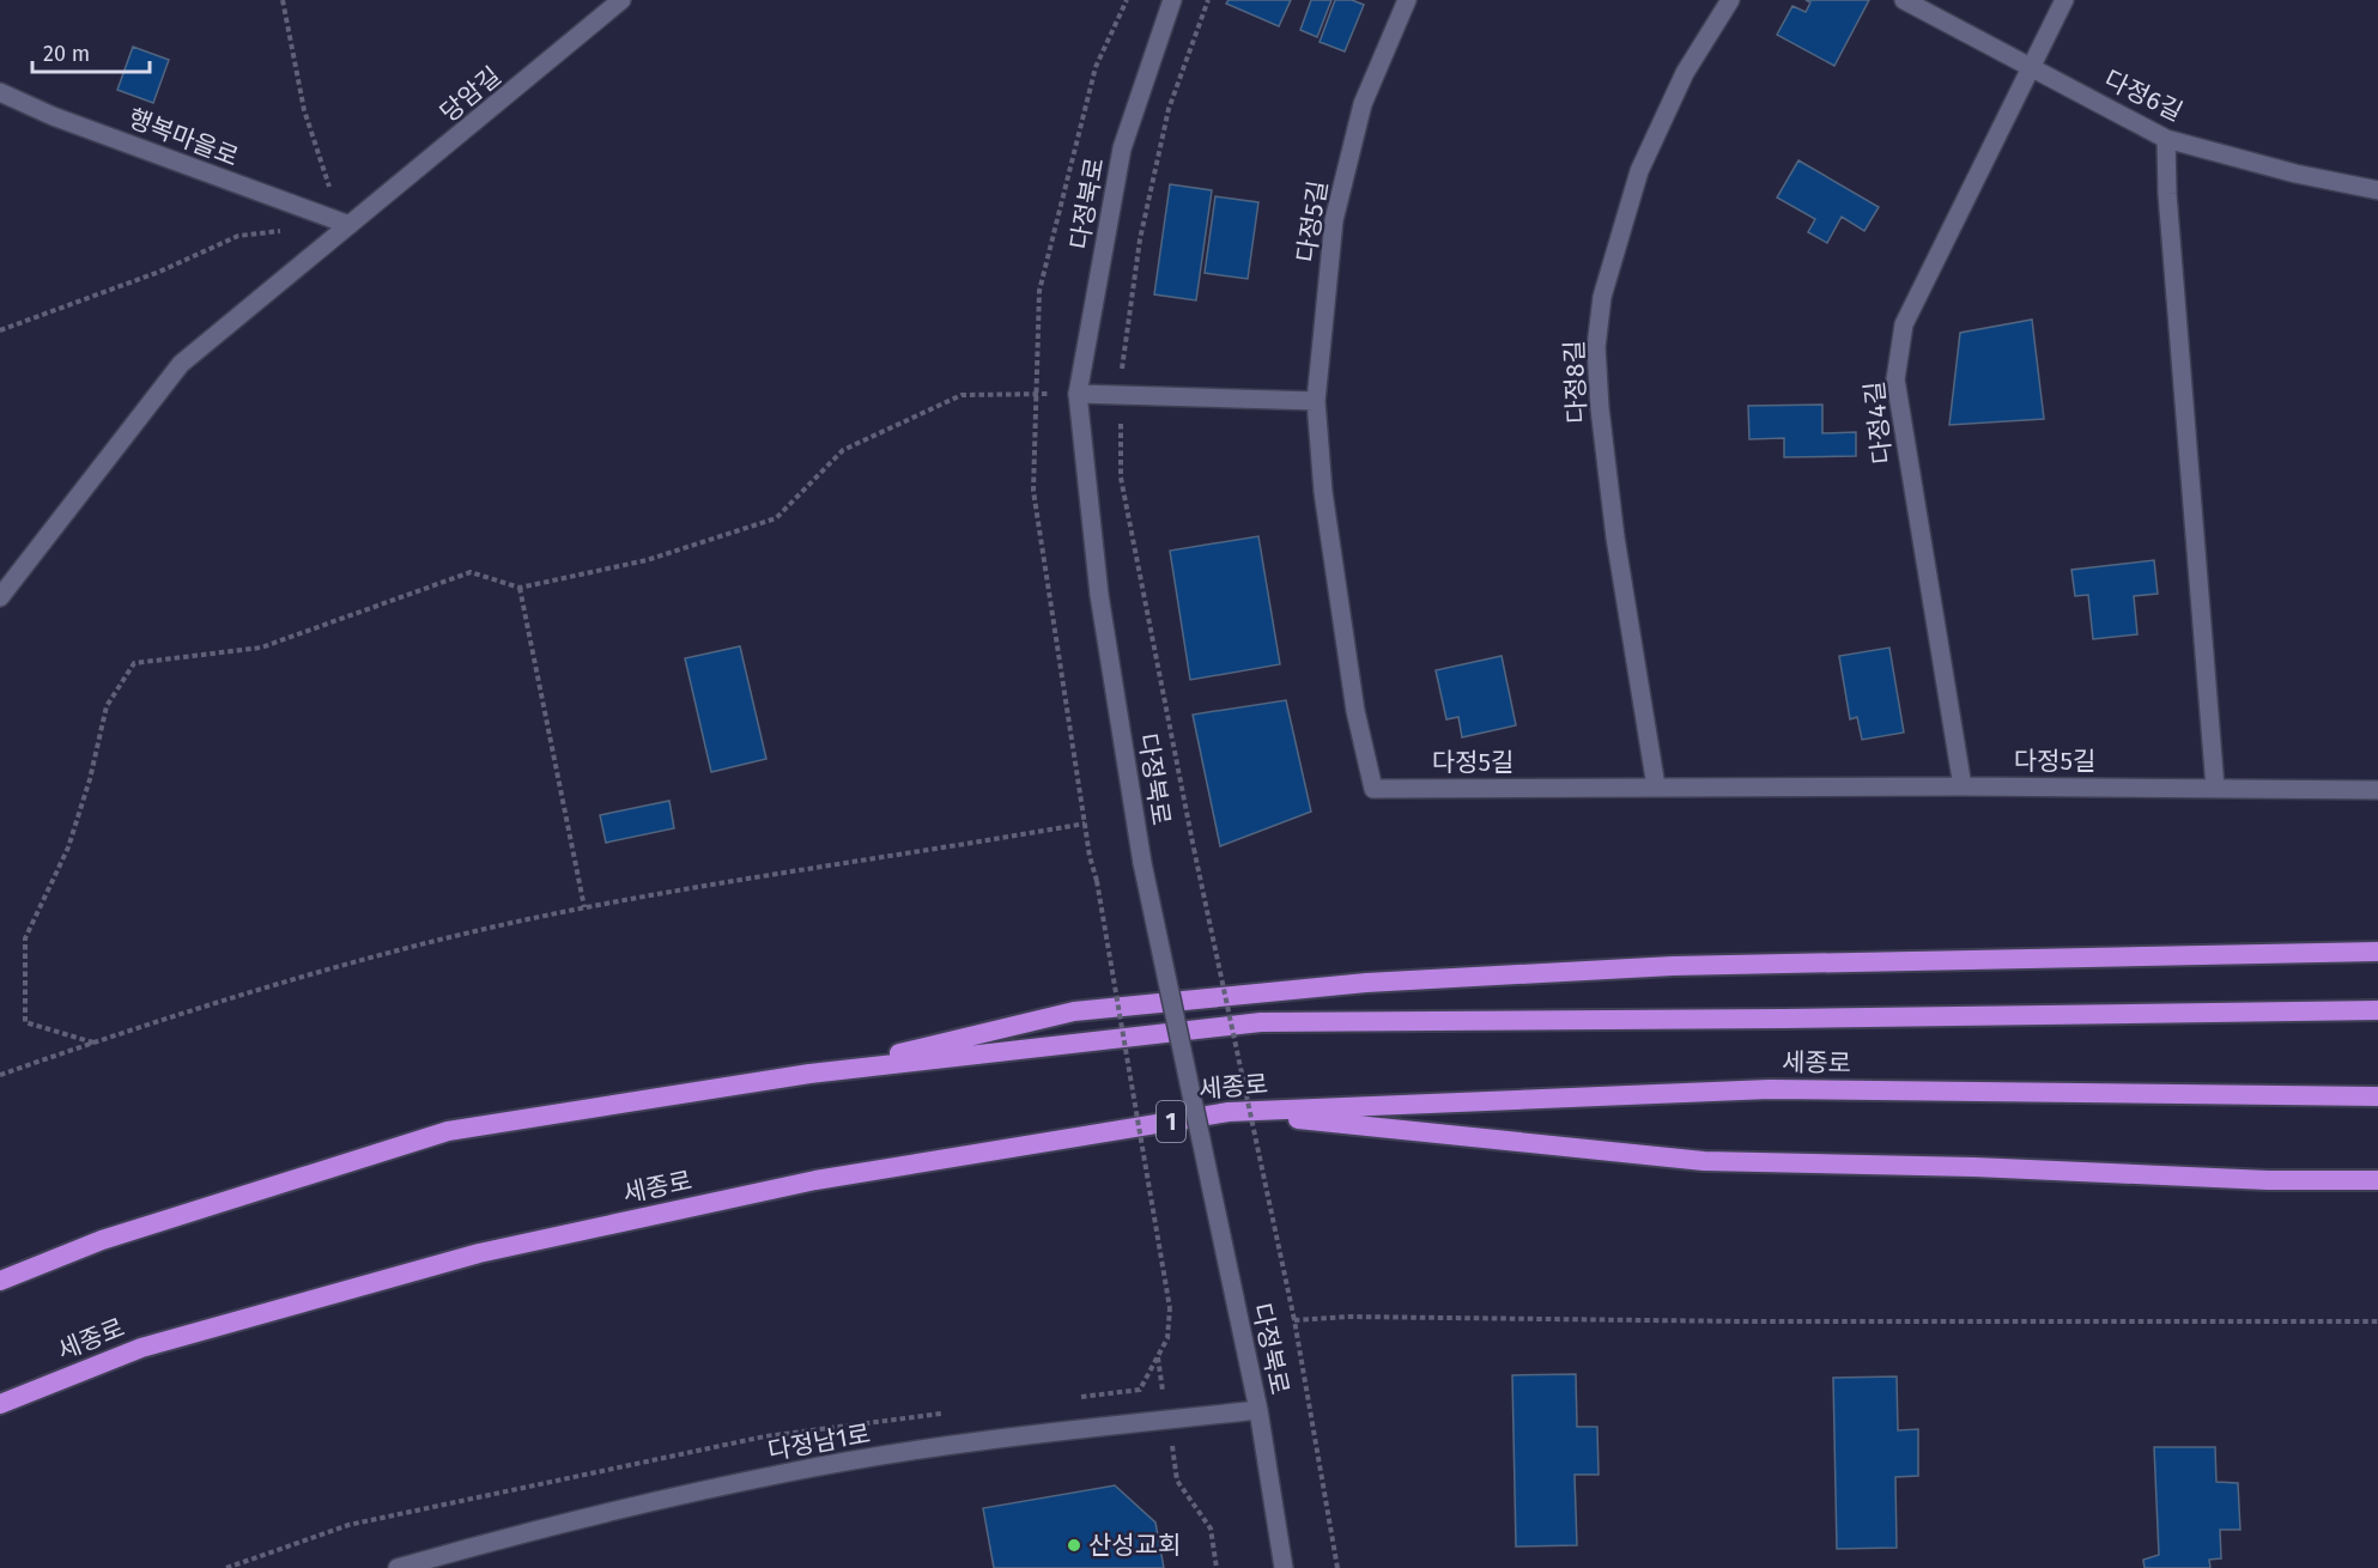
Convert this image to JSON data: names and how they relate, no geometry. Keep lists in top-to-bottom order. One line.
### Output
{"streets":{"highway":["세종로","1"],"street":["당암길","다정6길","행복마을로","다정북로","다정5길","다정8길","다정4길","다정남1로"]},"crossings":[["당암길","행복마을로"],["다정6길","다정4길"],["다정북로","다정남1로"],["다정5길","다정8길"],["다정5길","다정4길"]],"places":["산성교회"],"scale_bar":"20 m"}
